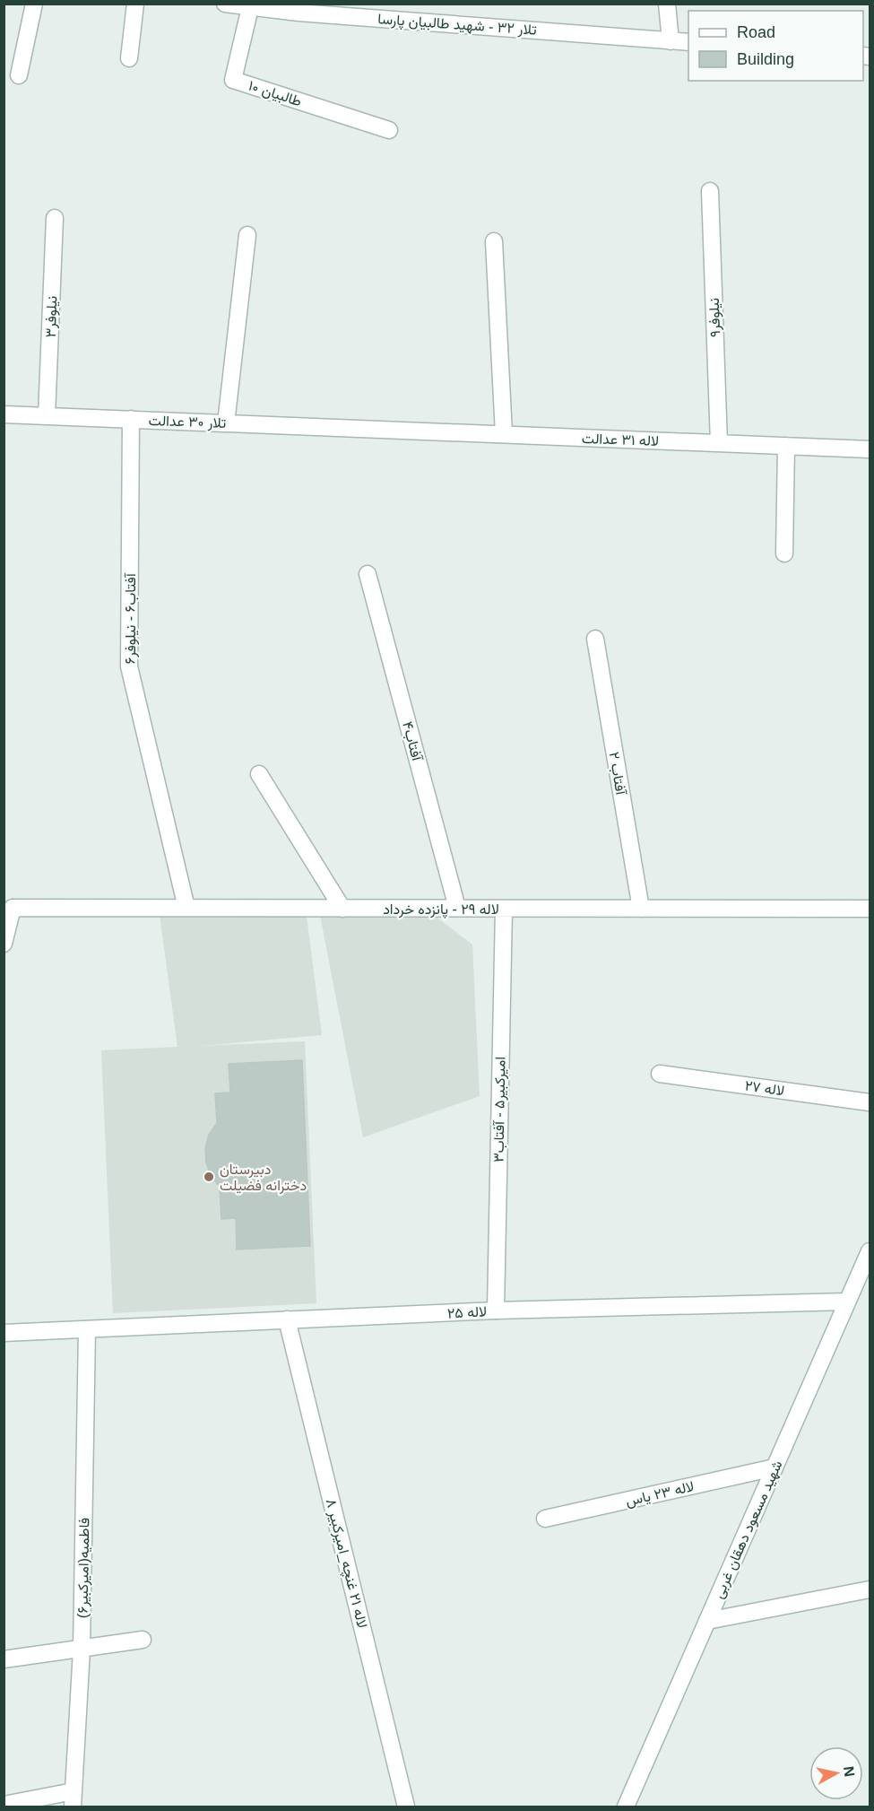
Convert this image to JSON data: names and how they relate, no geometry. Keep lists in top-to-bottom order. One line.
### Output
{"streets":{"street":["تلار ۳۲ - شهید طالبیان پارسا","طالبیان ۱۰","نیلوفر۳","نیلوفر۹","تلار ۳۰ عدالت","لاله ۳۱ عدالت","آفتاب۶ - نیلوفر۶","آفتاب۴","آفتاب ۲","لاله ۲۹ - پانزده خرداد","لاله ۲۷","امیرکبیر۵ - آفتاب۳","لاله ۲۵","لاله ۲۳ یاس","شهید مسعود دهقان غربی","لاله ۲۱ غنچه_امیرکبیر ۸","فاطمیه(امیرکبیر۶)"]},"crossings":[["تلار ۳۲ - شهید طالبیان پارسا","طالبیان ۱۰"],["نیلوفر۳","تلار ۳۰ عدالت"],["نیلوفر۹","لاله ۳۱ عدالت"],["تلار ۳۰ عدالت","لاله ۳۱ عدالت"],["تلار ۳۰ عدالت","آفتاب۶ - نیلوفر۶"],["آفتاب۶ - نیلوفر۶","لاله ۲۹ - پانزده خرداد"],["آفتاب۴","لاله ۲۹ - پانزده خرداد"],["آفتاب ۲","لاله ۲۹ - پانزده خرداد"],["لاله ۲۹ - پانزده خرداد","امیرکبیر۵ - آفتاب۳"],["امیرکبیر۵ - آفتاب۳","لاله ۲۵"],["لاله ۲۵","شهید مسعود دهقان غربی"],["لاله ۲۵","لاله ۲۱ غنچه_امیرکبیر ۸"],["لاله ۲۵","فاطمیه(امیرکبیر۶)"],["لاله ۲۳ یاس","شهید مسعود دهقان غربی"]],"places":["دبیرستان دخترانه فضیلت"],"legend":["Road","Building"],"north":"right"}
